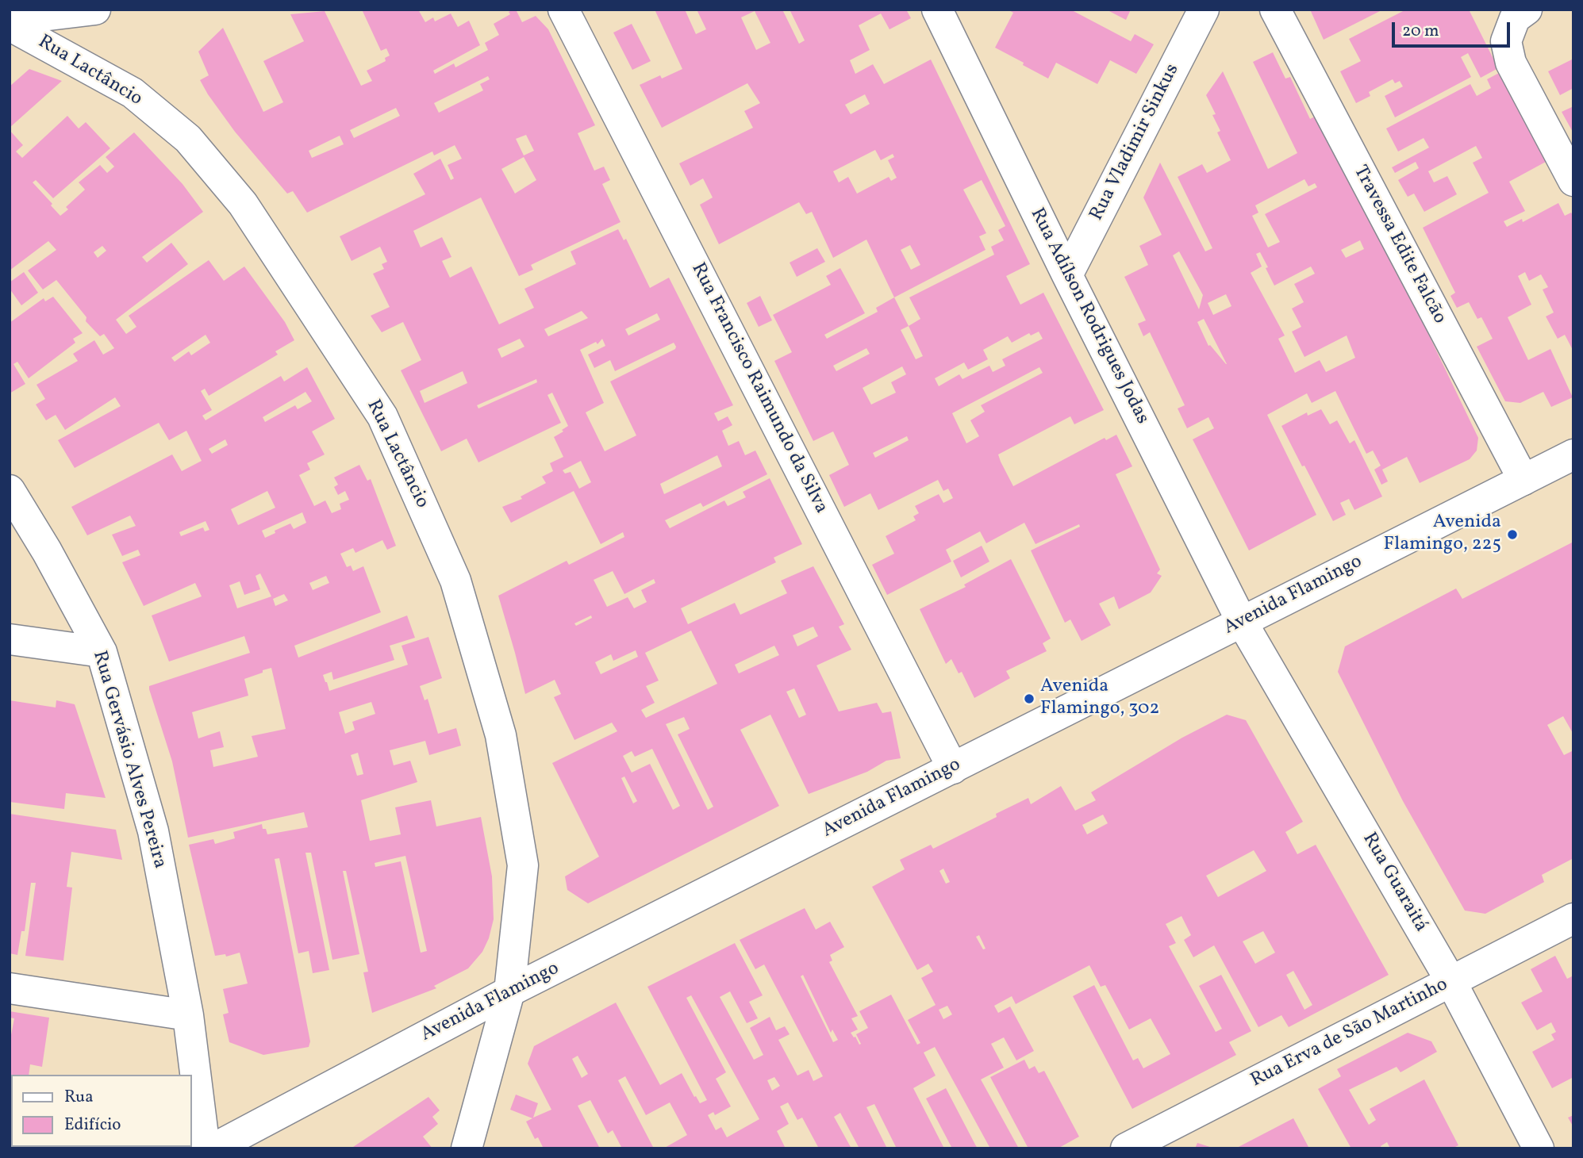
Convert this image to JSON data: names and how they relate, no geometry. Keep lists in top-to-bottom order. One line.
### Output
{"streets":{"street":["Rua Lactâncio","Rua Vladimir Sinkus","Travessa Edite Falcão","Rua Adílson Rodrigues Jodas","Rua Francisco Raimundo da Silva","Avenida Flamingo","Rua Gervásio Alves Pereira","Rua Guaraitá","Rua Erva de São Martinho"]},"crossings":[["Rua Lactâncio","Avenida Flamingo"],["Rua Vladimir Sinkus","Rua Adílson Rodrigues Jodas"],["Travessa Edite Falcão","Avenida Flamingo"],["Rua Adílson Rodrigues Jodas","Avenida Flamingo"],["Rua Adílson Rodrigues Jodas","Rua Guaraitá"],["Rua Francisco Raimundo da Silva","Avenida Flamingo"],["Avenida Flamingo","Rua Guaraitá"],["Rua Guaraitá","Rua Erva de São Martinho"]],"places":["Avenida Flamingo, 225","Avenida Flamingo, 302"],"legend":["Rua","Edifício"],"scale_bar":"20 m"}
